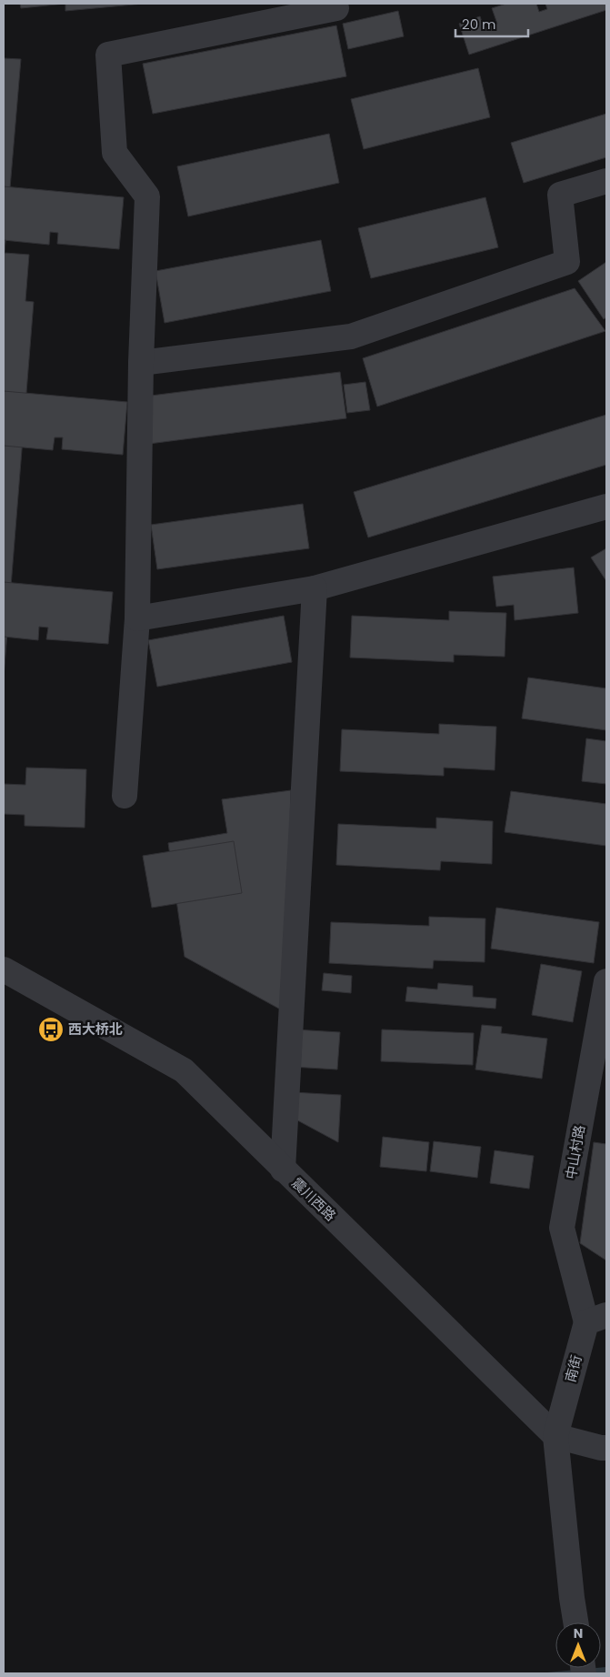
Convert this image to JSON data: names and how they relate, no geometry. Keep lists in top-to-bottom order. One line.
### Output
{"streets":{"street":["中山村路","震川西路","南街"]},"crossings":[["中山村路","南街"],["震川西路","南街"]],"places":{"bus stop":["西大桥北"]},"scale_bar":"20 m","north":"top"}
